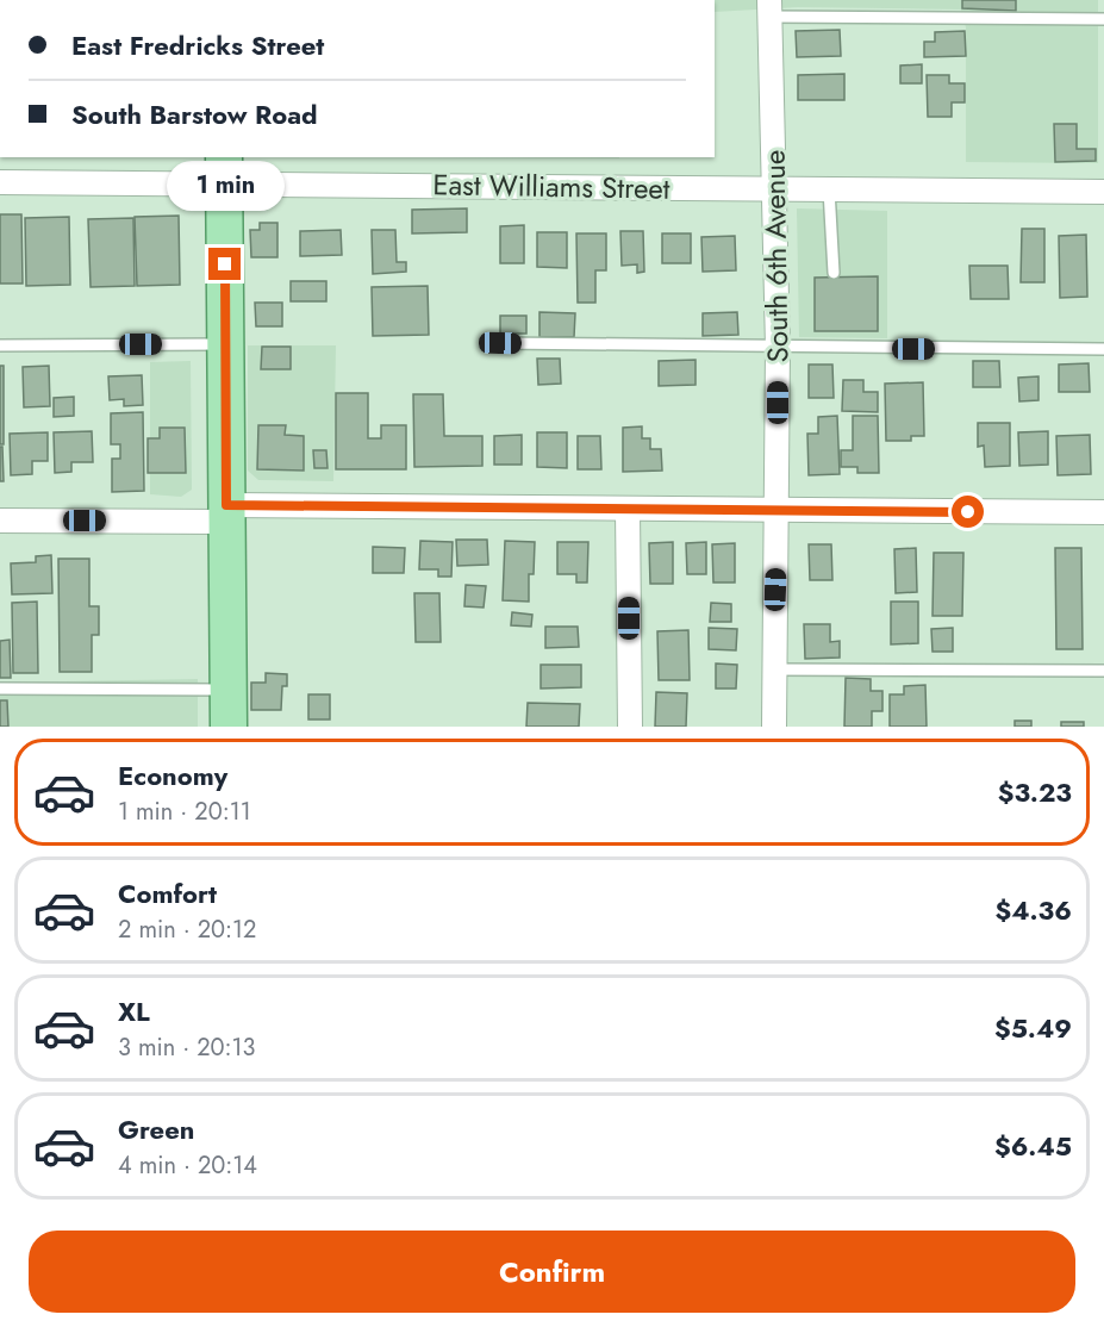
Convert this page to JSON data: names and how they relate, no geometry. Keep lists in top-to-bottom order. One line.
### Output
{"streets":{"street":["East Williams Street","South 6th Avenue"]},"crossings":[["East Williams Street","South 6th Avenue"]],"page":{"banner":["East Fredricks Street","South Barstow Road"],"bubble":"1 min","list":[{"name":"Economy","note":"1 min · 20:11","value":"$3.23"},{"name":"Comfort","note":"2 min · 20:12","value":"$4.36"},{"name":"XL","note":"3 min · 20:13","value":"$5.49"},{"name":"Green","note":"4 min · 20:14","value":"$6.45"}],"buttons":"Confirm"}}
